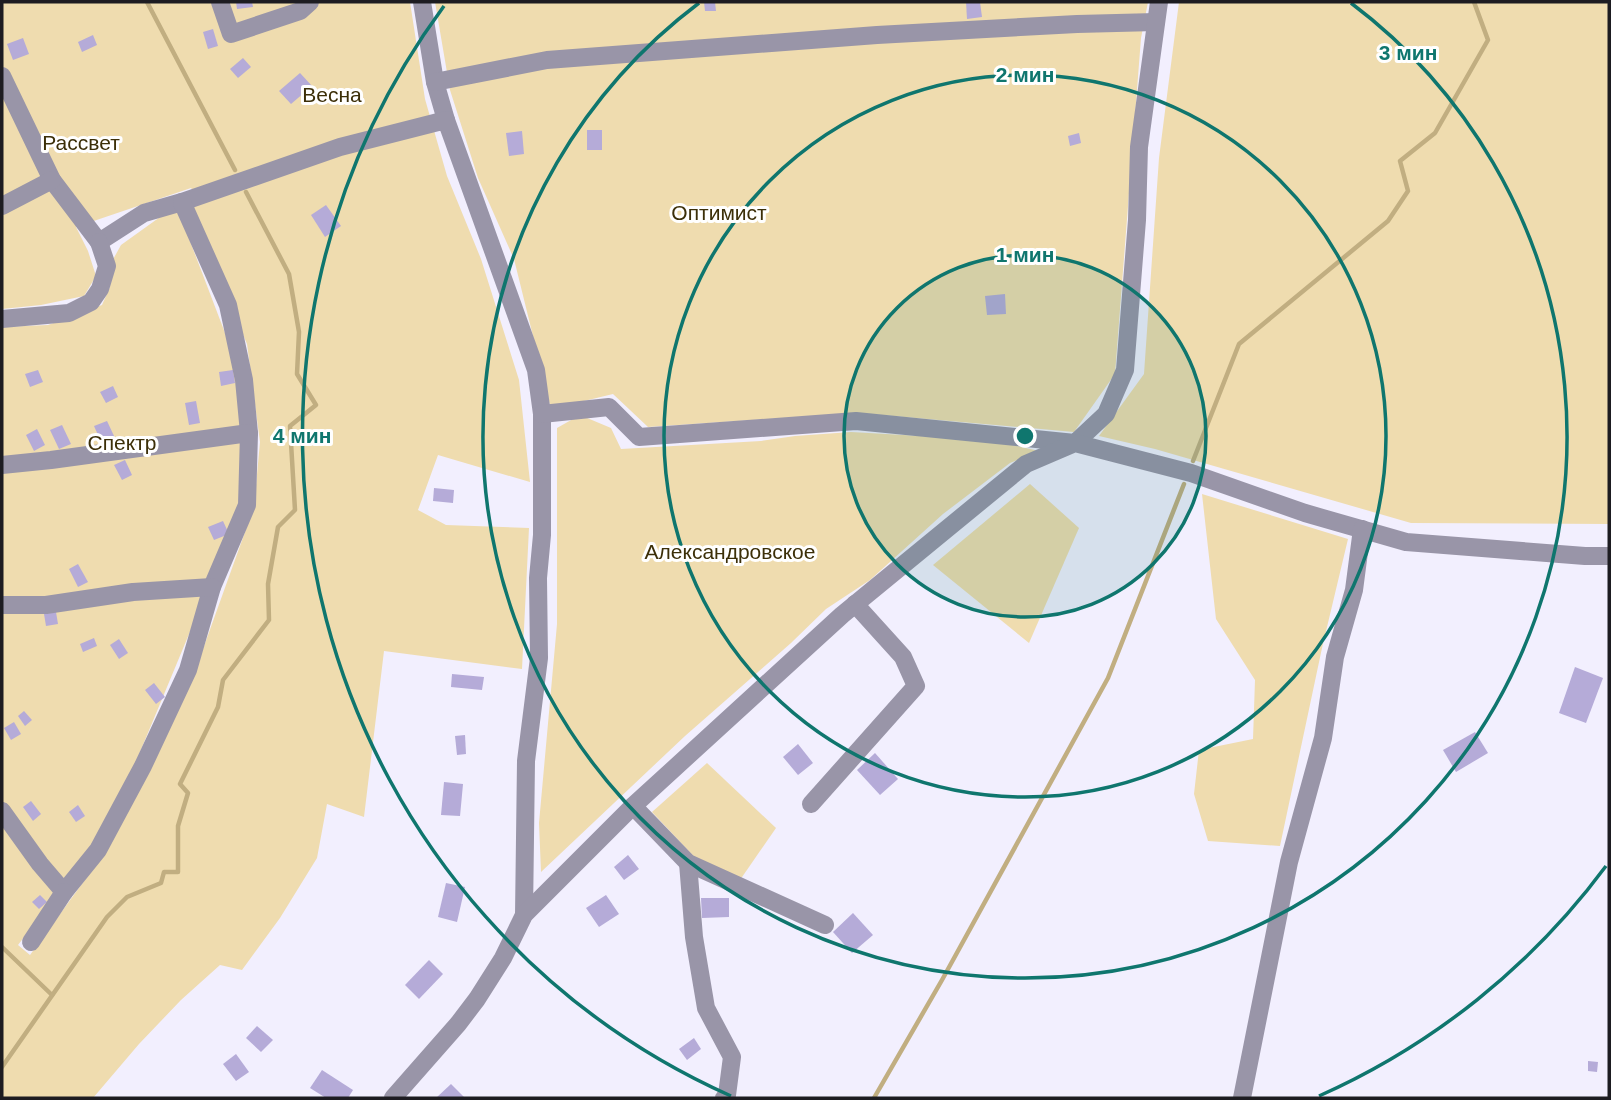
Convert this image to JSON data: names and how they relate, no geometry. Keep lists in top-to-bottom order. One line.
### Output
{"parks":["Весна","Рассвет","Оптимист","Спектр","Александровское"],"rings":["3 мин","2 мин","1 мин","4 мин"]}
